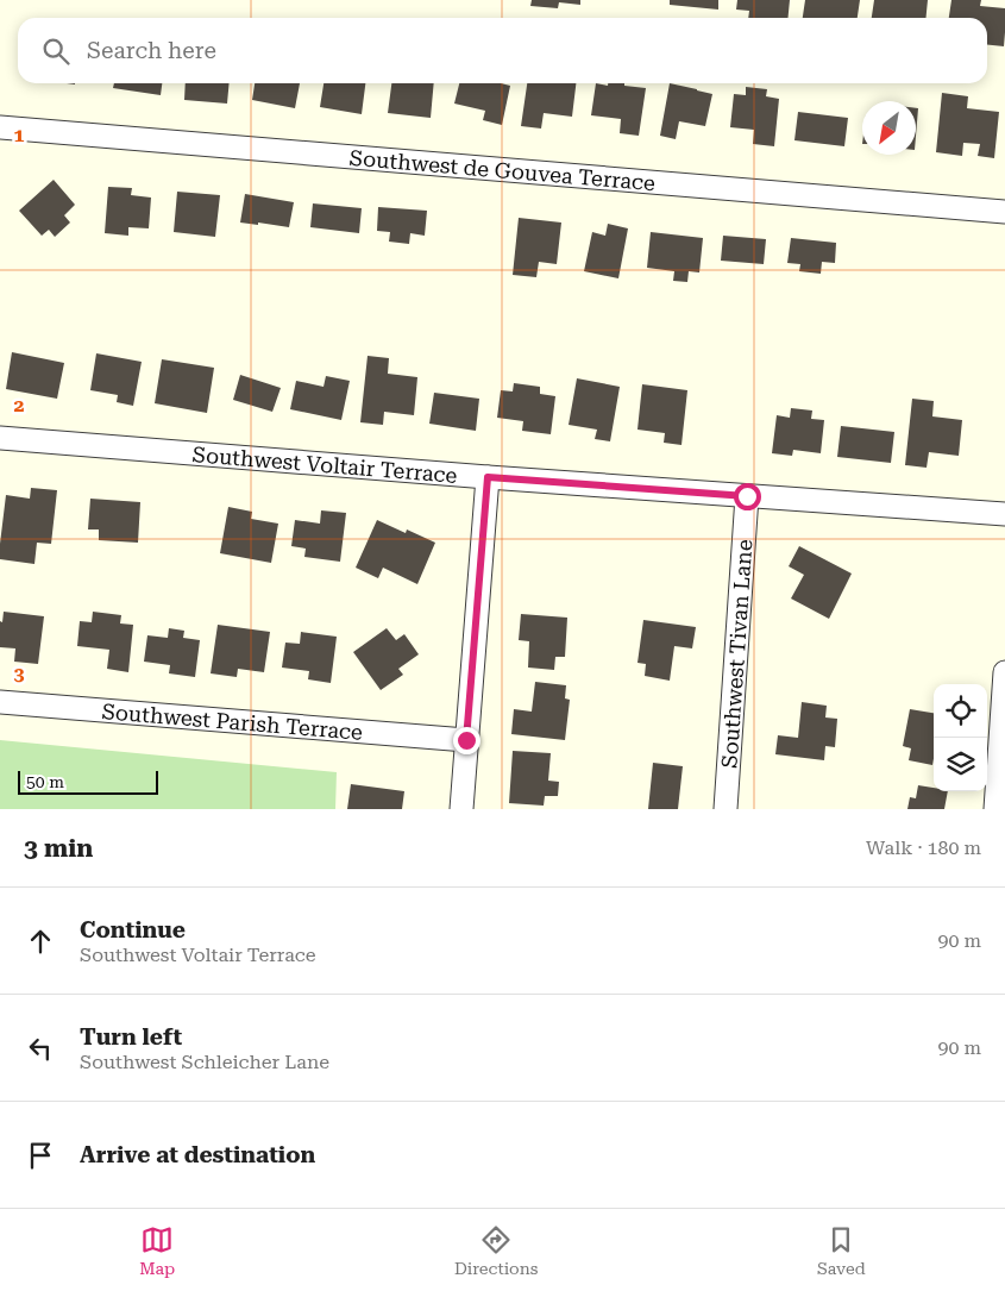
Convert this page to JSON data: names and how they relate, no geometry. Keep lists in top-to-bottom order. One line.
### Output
{"streets":{"street":["Southwest de Gouvea Terrace","Southwest Voltair Terrace","Southwest Tivan Lane","Southwest Parish Terrace"]},"crossings":[["Southwest Voltair Terrace","Southwest Tivan Lane"]],"scale_bar":"50 m","north":"bottom left","page":{"search":"Search here","scale":"50 m","heading":["3 min","Walk · 180 m"],"list":[["Continue","Southwest Voltair Terrace","90 m"],["Turn left","Southwest Schleicher Lane","90 m"],"Arrive at destination"],"nav":["Map","Directions","Saved"]},"grid":{"rows":["1","2","3"]}}
